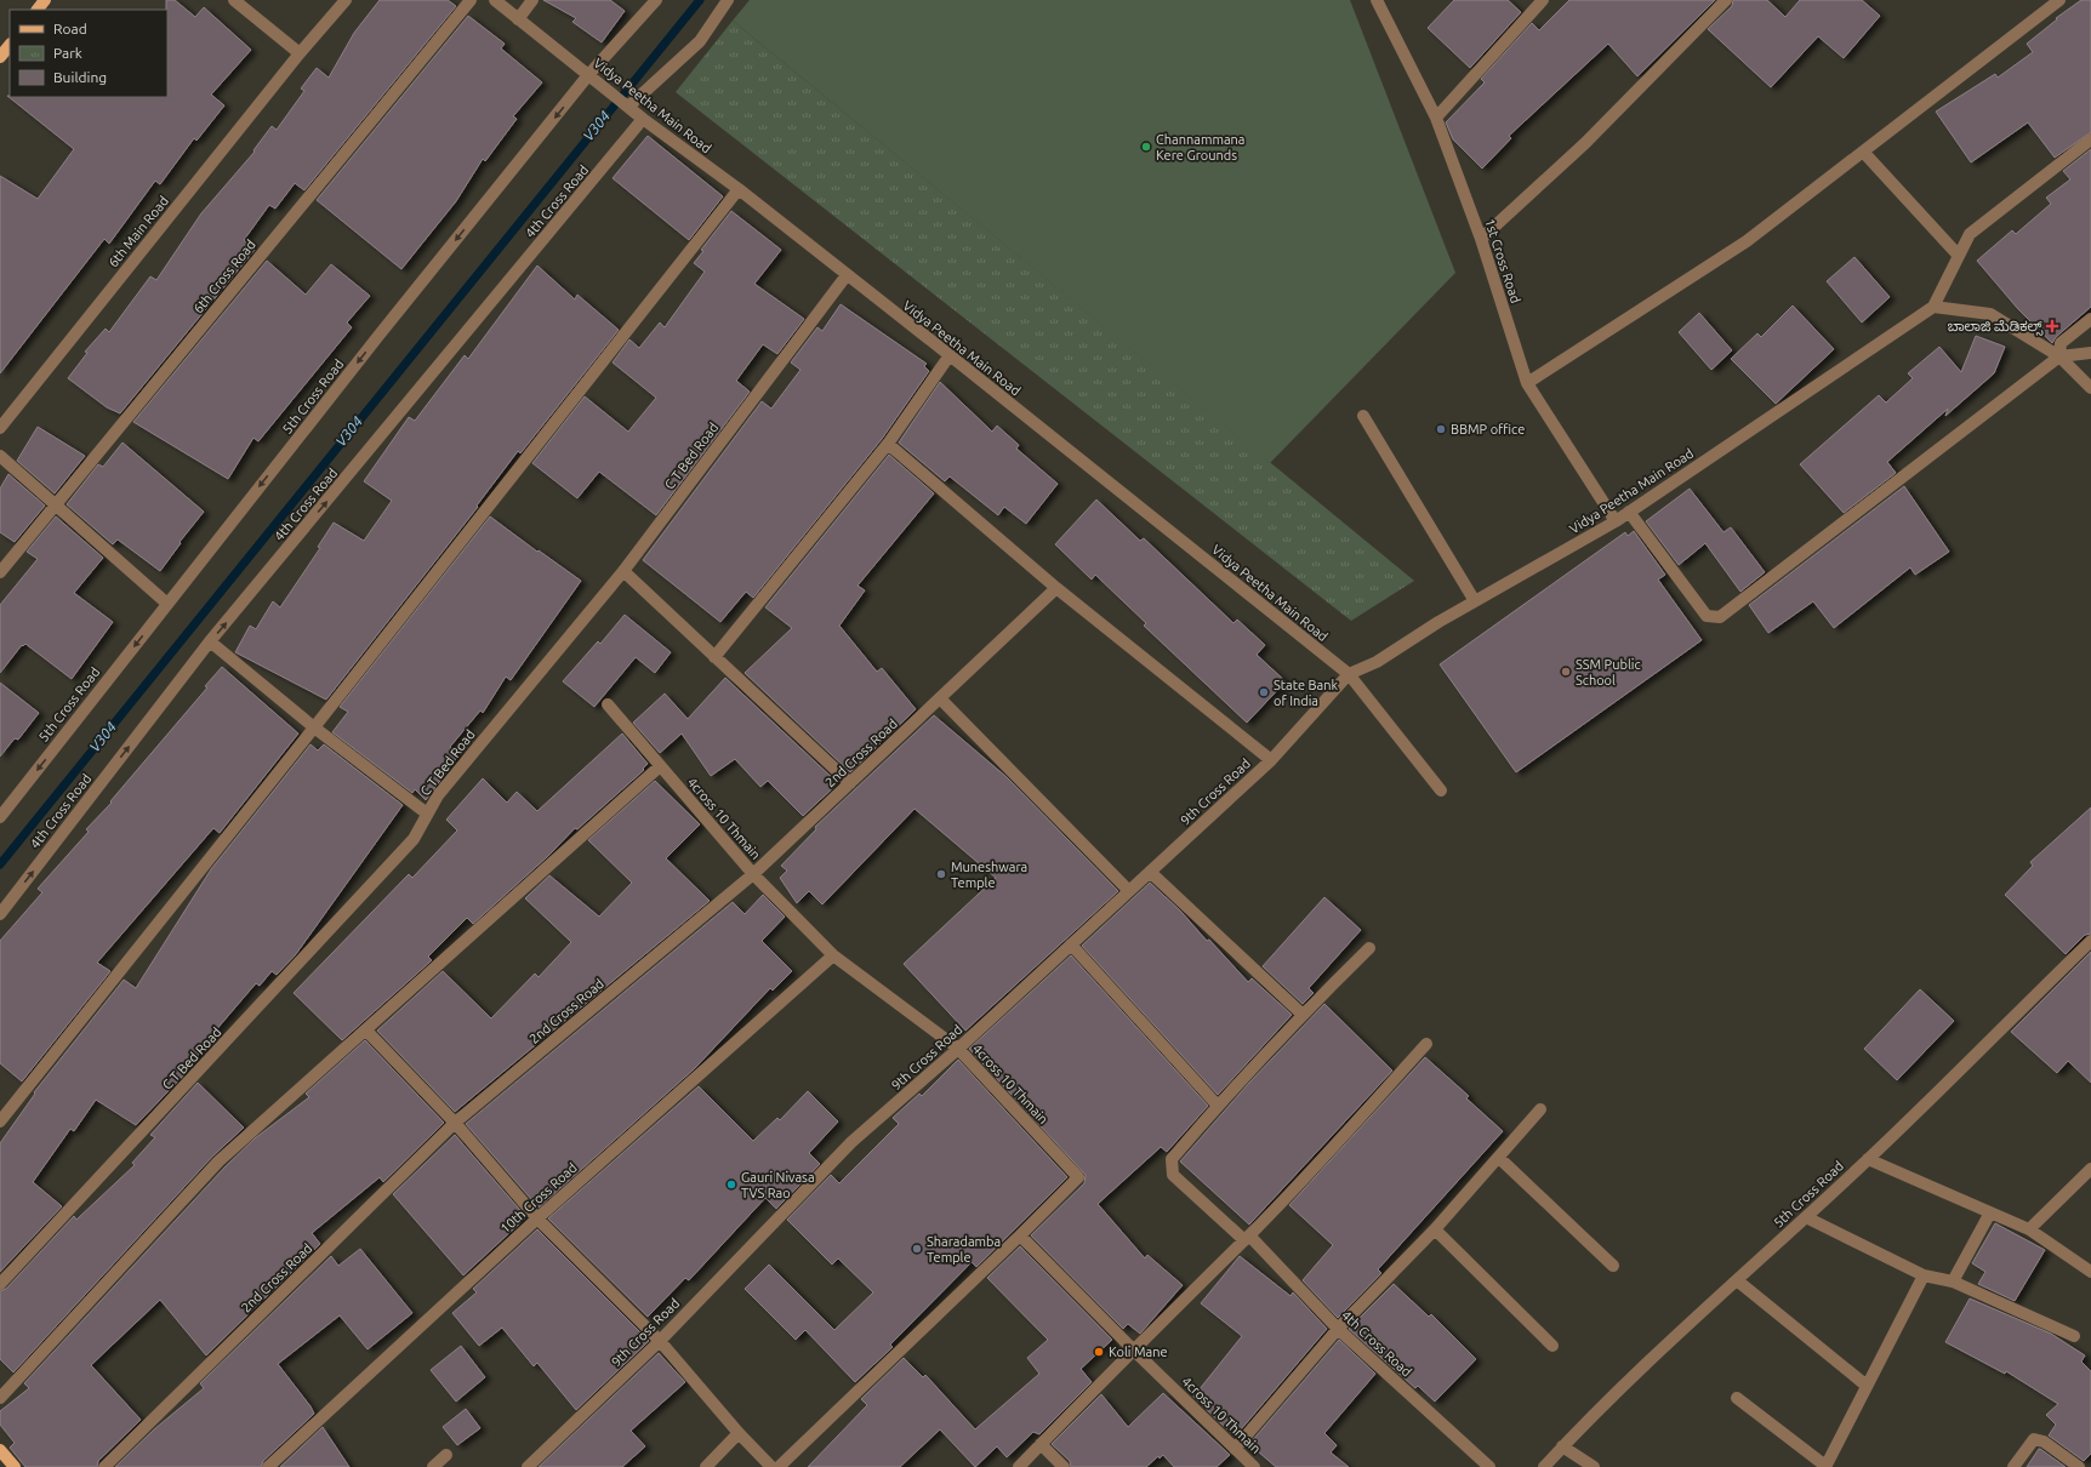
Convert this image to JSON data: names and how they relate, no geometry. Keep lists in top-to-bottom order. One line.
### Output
{"streets":{"street":["Vidya Peetha Main Road","4th Cross Road","6th Main Road","1st Cross Road","6th Cross Road","5th Cross Road","C T Bed Road","2nd Cross Road","9th Cross Road","4cross 10 Thmain","10th Cross Road"]},"crossings":[["Vidya Peetha Main Road","4th Cross Road"],["Vidya Peetha Main Road","1st Cross Road"],["Vidya Peetha Main Road","5th Cross Road"],["Vidya Peetha Main Road","C T Bed Road"],["Vidya Peetha Main Road","9th Cross Road"],["2nd Cross Road","4cross 10 Thmain"],["9th Cross Road","4cross 10 Thmain"],["4cross 10 Thmain","10th Cross Road"]],"one_way":["4th Cross Road","5th Cross Road"],"water":["V304"],"places":{"other":["Channammana Kere Grounds","BBMP office","SSM Public School","State Bank of India","Muneshwara Temple","Gauri Nivasa TVS Rao","Sharadamba Temple","Koli Mane"],"health":["ಬಾಲಾಜಿ ಮೆಡಿಕಲ್ಸ್"]},"legend":["Road","Park","Building"]}
